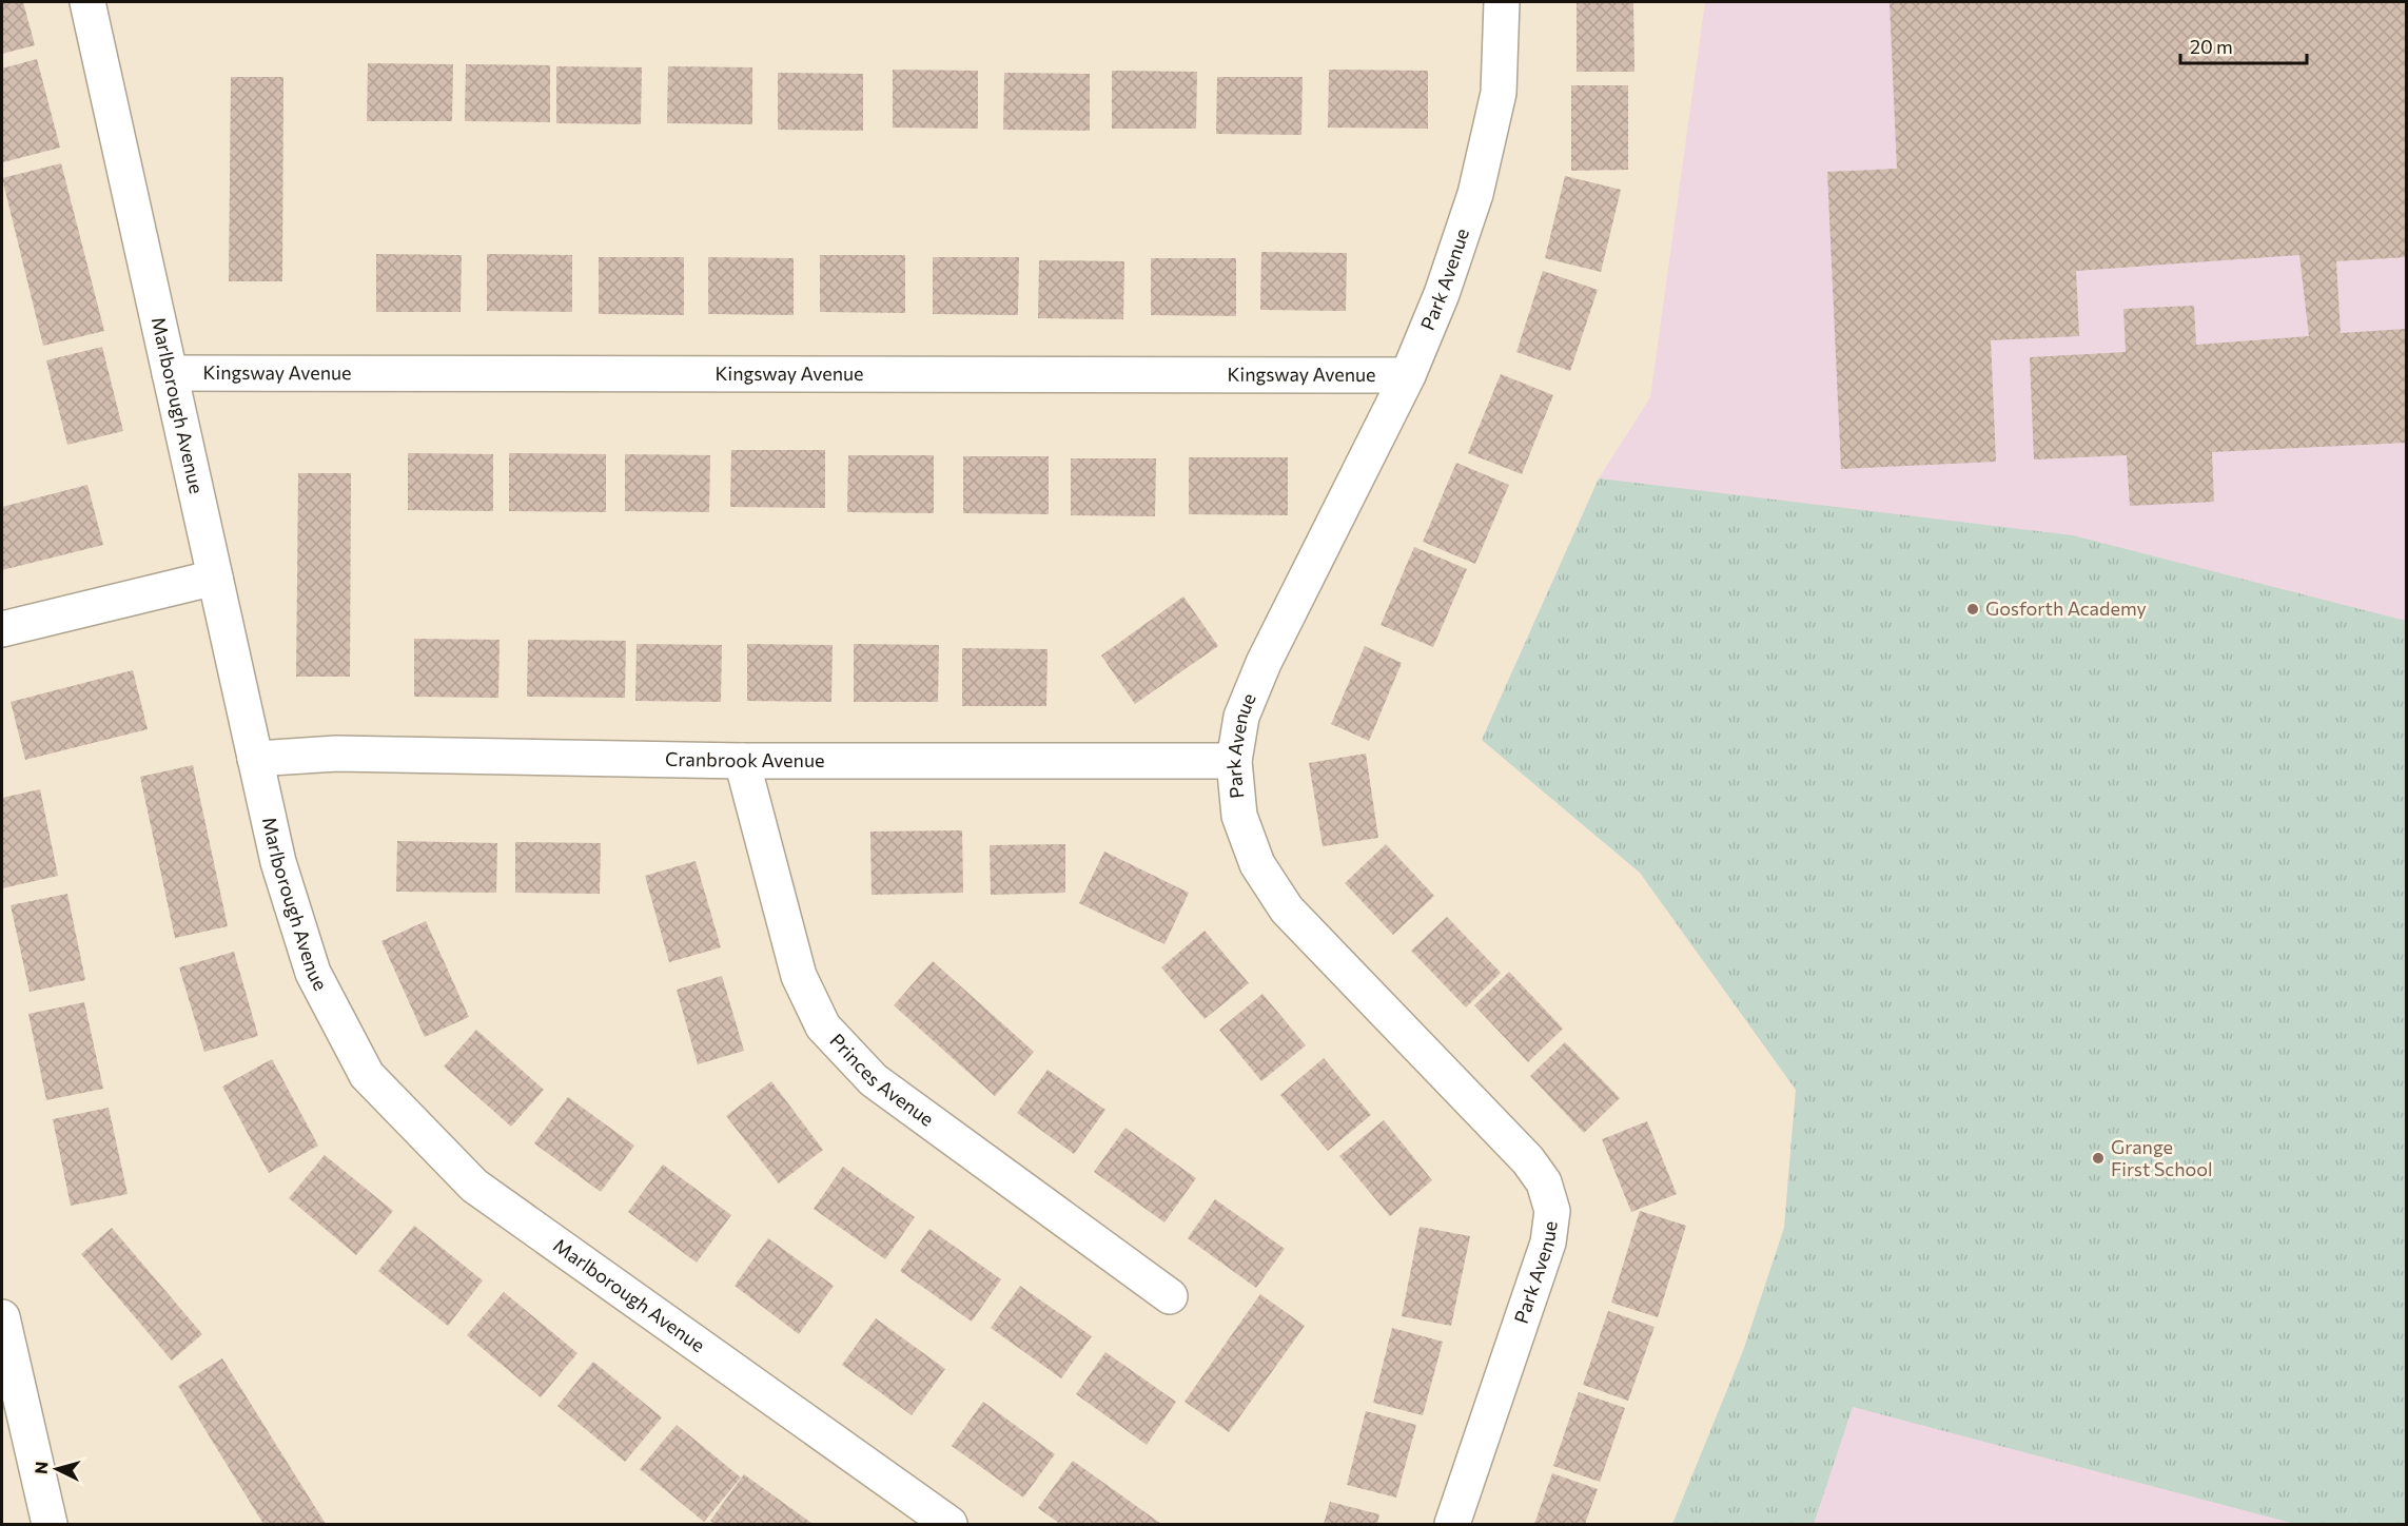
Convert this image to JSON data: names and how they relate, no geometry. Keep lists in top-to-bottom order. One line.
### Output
{"streets":{"street":["Park Avenue","Kingsway Avenue","Marlborough Avenue","Cranbrook Avenue","Princes Avenue"]},"crossings":[["Park Avenue","Kingsway Avenue"],["Park Avenue","Cranbrook Avenue"],["Kingsway Avenue","Marlborough Avenue"],["Marlborough Avenue","Cranbrook Avenue"],["Cranbrook Avenue","Princes Avenue"]],"places":["Gosforth Academy","Grange First School"],"scale_bar":"20 m","north":"left"}
